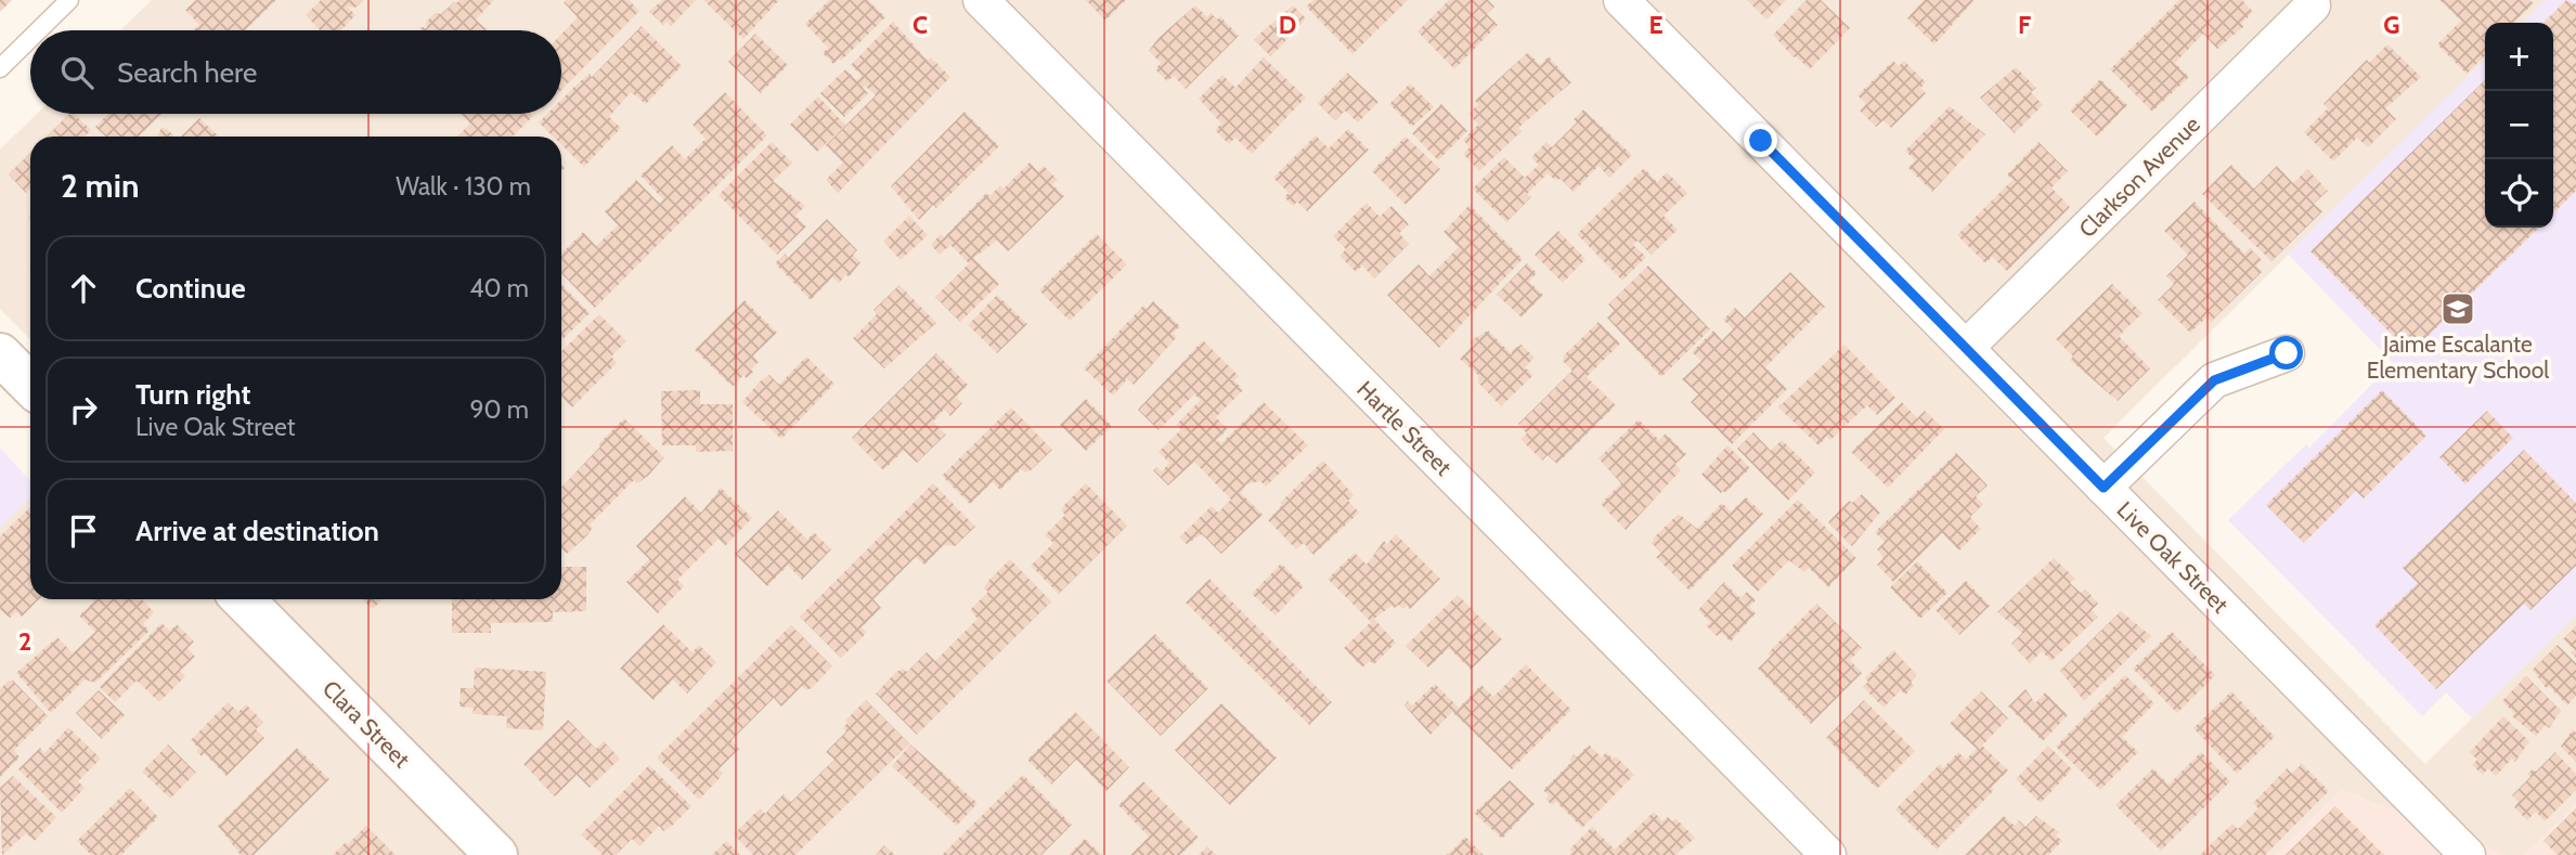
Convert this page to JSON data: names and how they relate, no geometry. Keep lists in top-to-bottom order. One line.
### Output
{"streets":{"street":["Clarkson Avenue","Hartle Street","Live Oak Street","Clara Street"]},"crossings":[["Clarkson Avenue","Live Oak Street"]],"places":{"school or university":["Jaime Escalante Elementary School"]},"page":{"map_buttons":["+","−"],"search":"Search here","heading":["2 min","Walk · 130 m"],"list":[["Continue","40 m"],["Turn right","Live Oak Street","90 m"],"Arrive at destination"]},"grid":{"columns":["C","D","E","F","G"],"rows":["2"]}}
